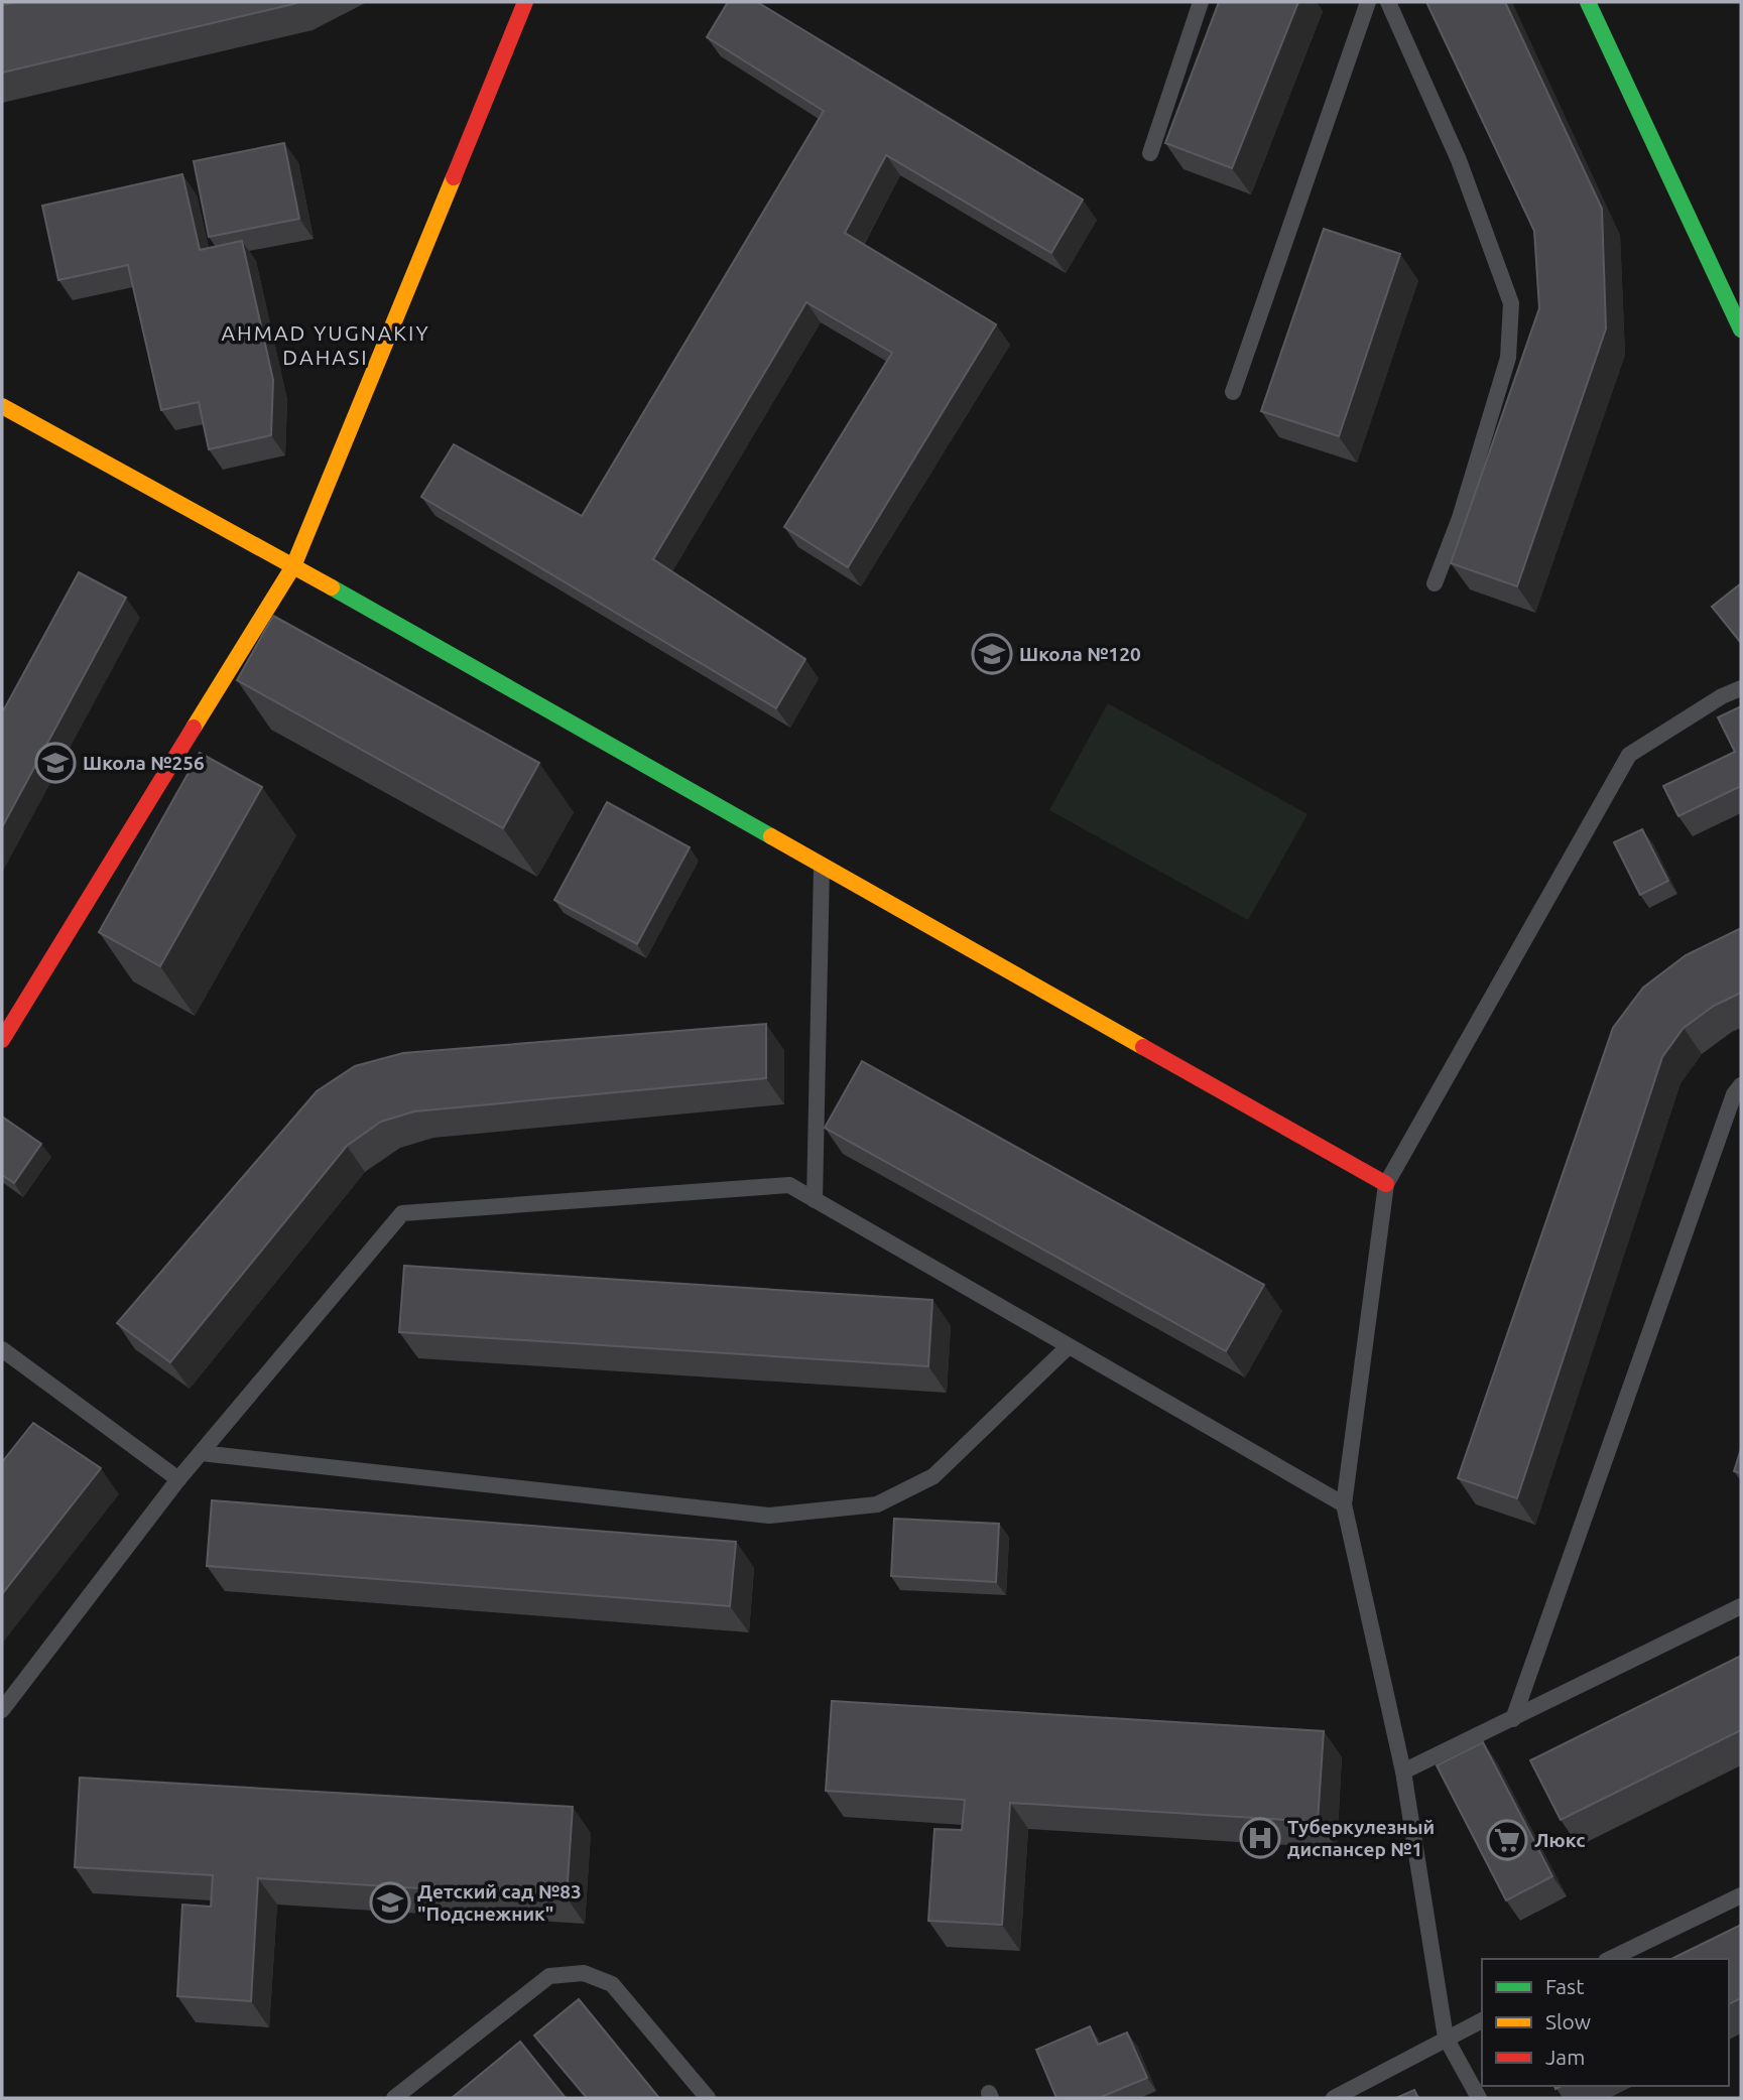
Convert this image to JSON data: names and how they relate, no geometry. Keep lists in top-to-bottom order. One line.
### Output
{"districts":["AHMAD YUGNAKIY DAHASI"],"places":{"school or university":["Школа №120","Школа №256","Детский сад №83 \"Подснежник\""],"hospital":["Туберкулезный диспансер №1"],"supermarket":["Люкс"]},"legend":["Fast","Slow","Jam"]}
